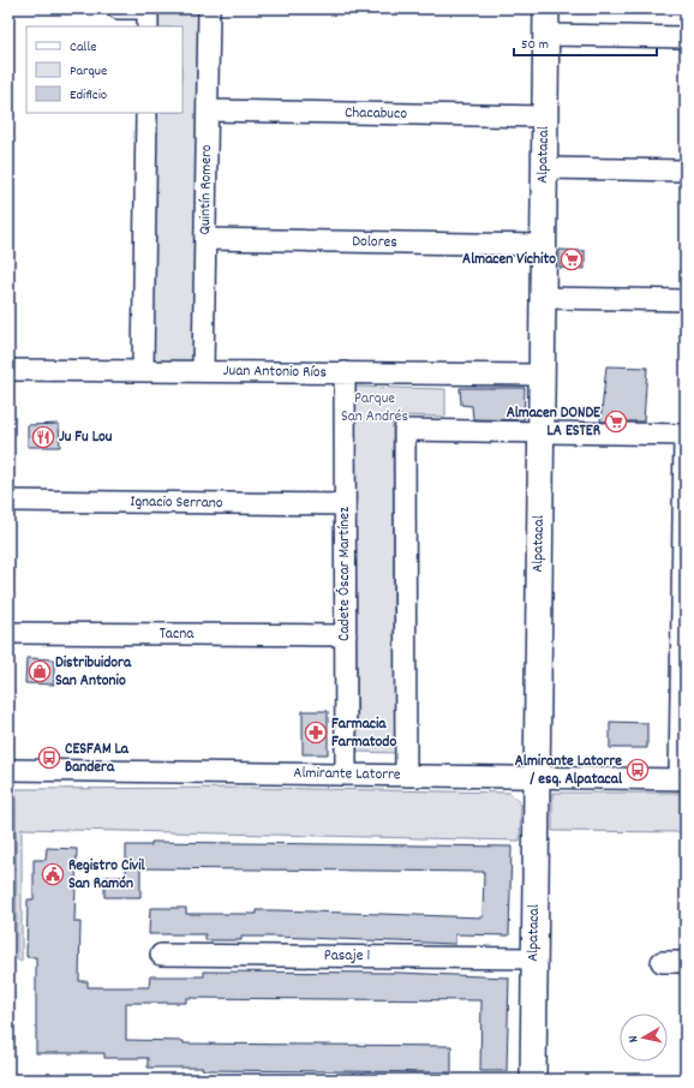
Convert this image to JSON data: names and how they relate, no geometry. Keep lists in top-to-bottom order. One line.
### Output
{"streets":{"main road":["Alpatacal"],"street":["Chacabuco","Quintín Romero","Dolores","Juan Antonio Ríos","Ignacio Serrano","Cadete Óscar Martínez","Tacna","Almirante Latorre","Pasaje 1"]},"crossings":[["Chacabuco","Alpatacal"],["Chacabuco","Quintín Romero"],["Alpatacal","Dolores"],["Alpatacal","Juan Antonio Ríos"],["Alpatacal","Almirante Latorre"],["Alpatacal","Pasaje 1"],["Quintín Romero","Dolores"],["Quintín Romero","Juan Antonio Ríos"],["Juan Antonio Ríos","Cadete Óscar Martínez"],["Ignacio Serrano","Cadete Óscar Martínez"],["Cadete Óscar Martínez","Tacna"],["Cadete Óscar Martínez","Almirante Latorre"]],"parks":["Parque San Andrés"],"places":{"supermarket":["Almacen Vichito","Almacen DONDE LA ESTER"],"restaurant":["Ju Fu Lou"],"shop":["Distribuidora San Antonio"],"pharmacy":["Farmacia Farmatodo"],"bus stop":["CESFAM La Bandera","Almirante Latorre / esq. Alpatacal"],"public building":["Registro Civil San Ramón"]},"legend":["Calle","Parque","Edificio"],"scale_bar":"50 m","north":"left"}
